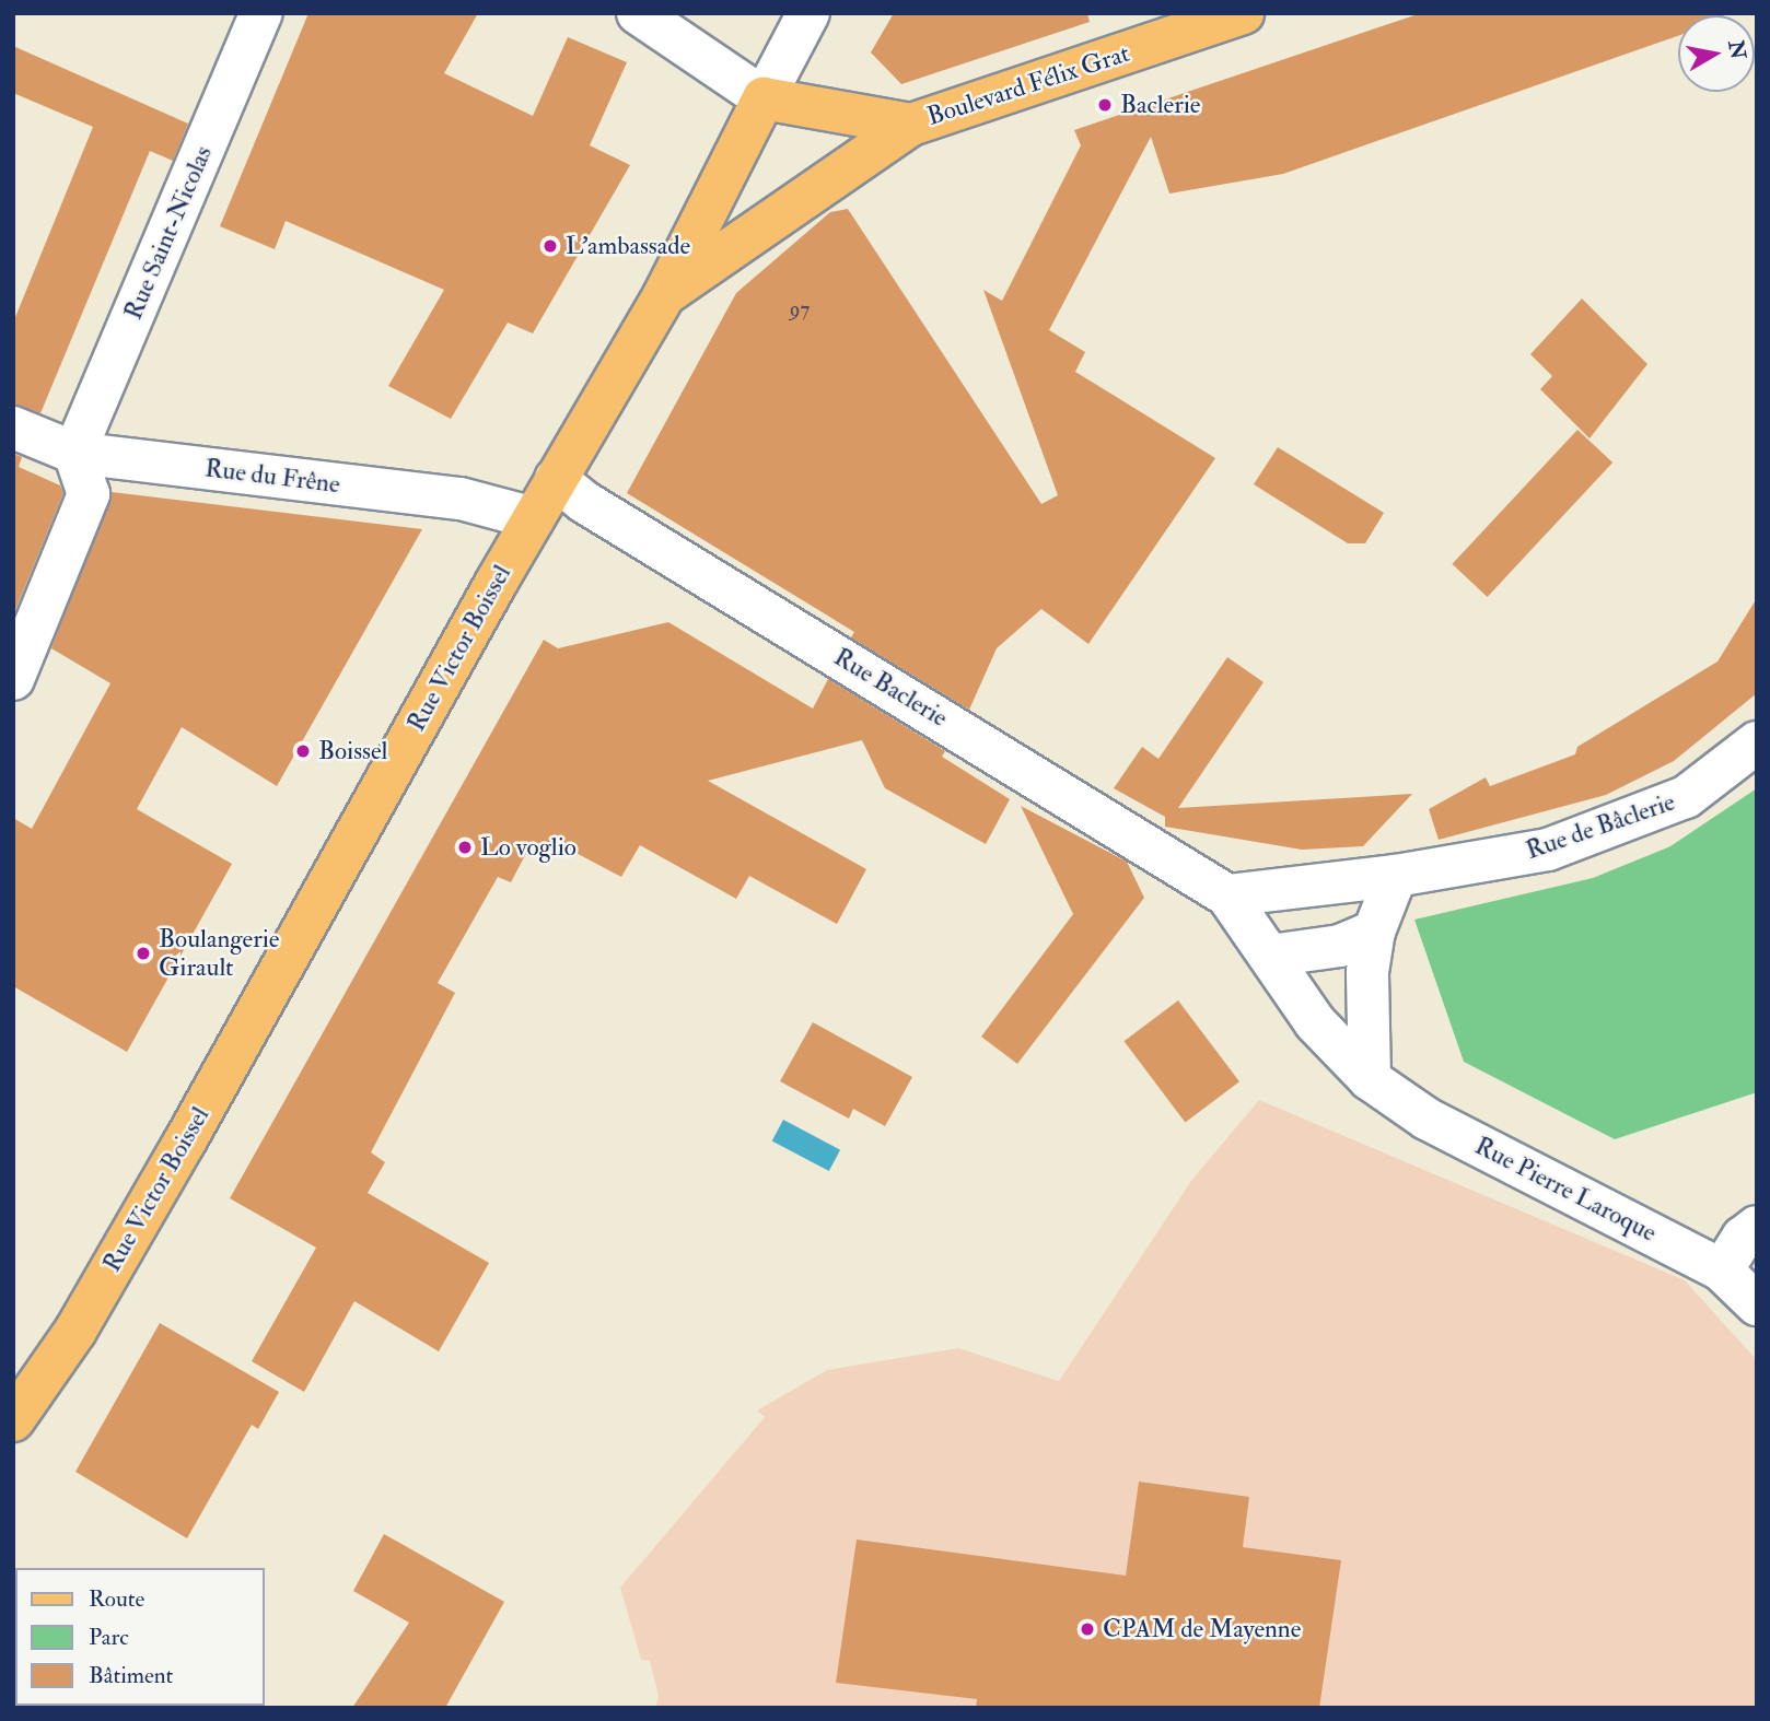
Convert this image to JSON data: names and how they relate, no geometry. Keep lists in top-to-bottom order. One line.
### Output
{"streets":{"main road":["Boulevard Félix Grat","Rue Victor Boissel"],"street":["Rue Saint-Nicolas","Rue du Frêne","Rue Baclerie","Rue de Bâclerie","Rue Pierre Laroque"]},"crossings":[["Boulevard Félix Grat","Rue Victor Boissel"],["Rue Saint-Nicolas","Rue du Frêne"],["Rue du Frêne","Rue Victor Boissel"],["Rue Victor Boissel","Rue Baclerie"],["Rue Baclerie","Rue Pierre Laroque"]],"places":["Baclerie","L'ambassade","Boissel","Lo voglio","Boulangerie Girault","CPAM de Mayenne"],"house_numbers":["97"],"legend":["Route","Parc","Bâtiment"],"north":"right"}
